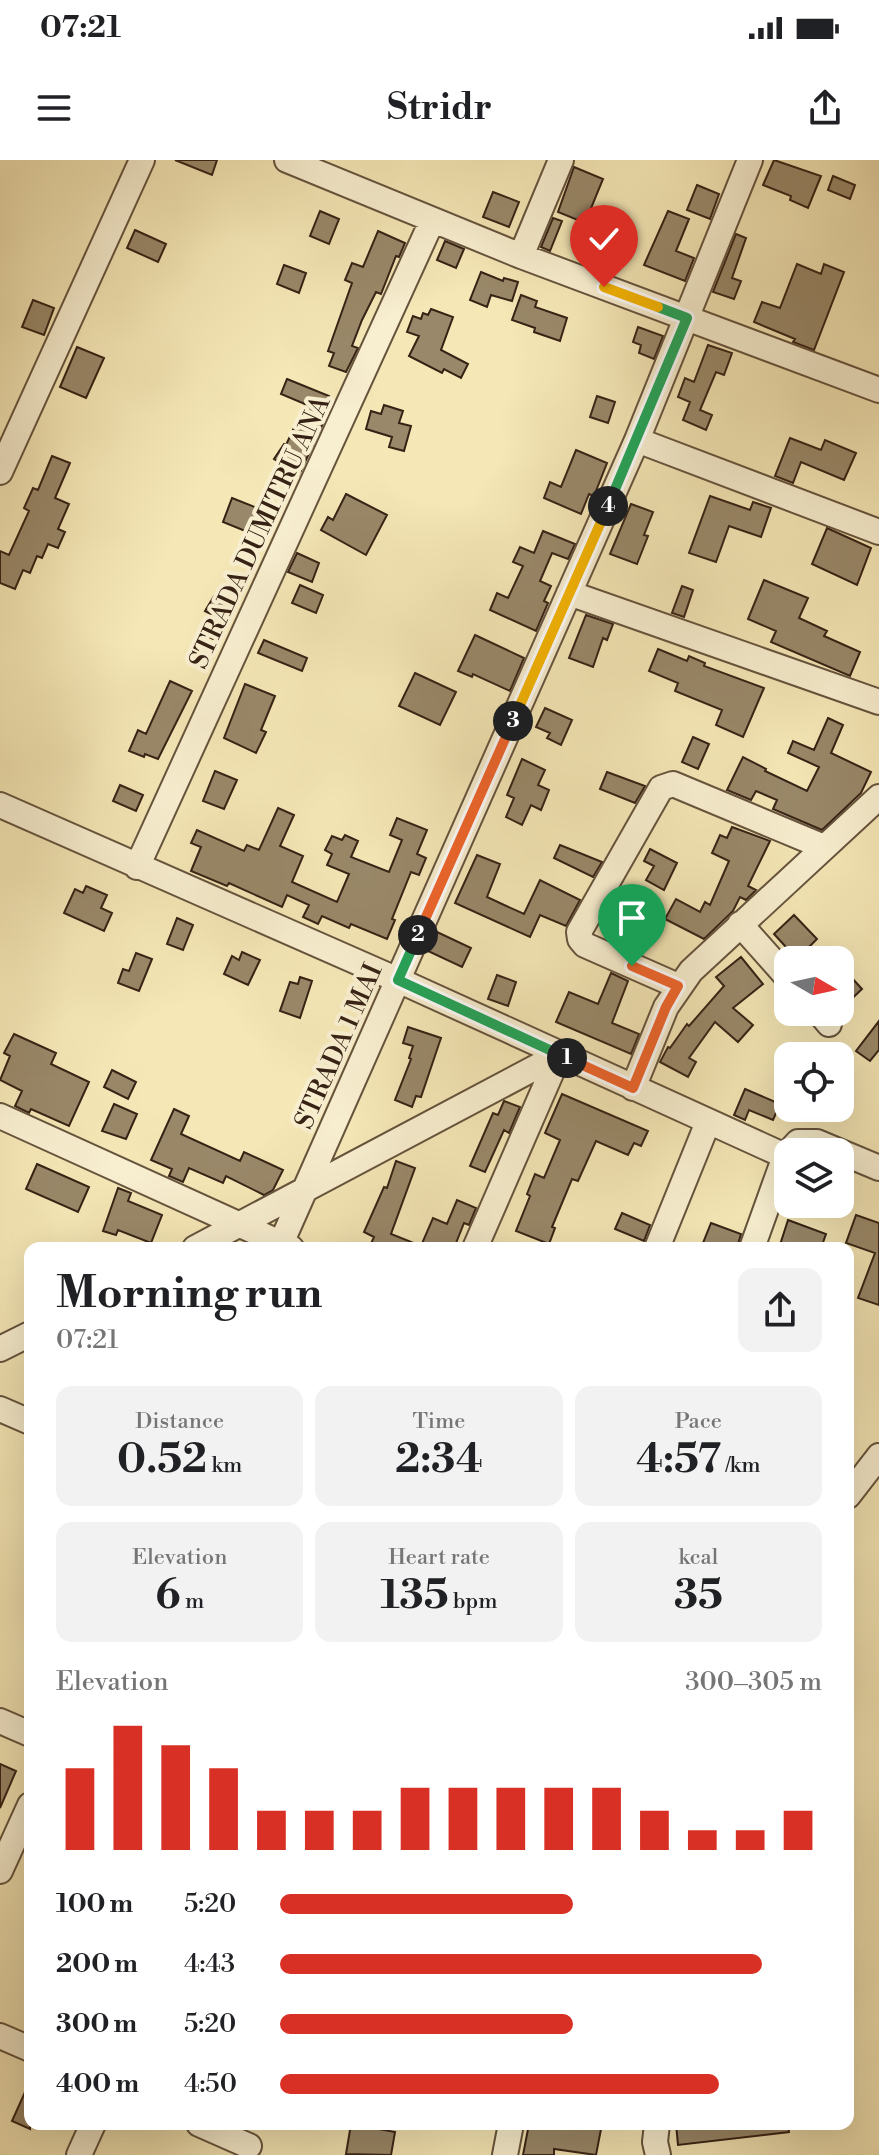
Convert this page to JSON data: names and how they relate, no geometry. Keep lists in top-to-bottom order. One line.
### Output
{"streets":{"street":["STRADA DUMITRU ANA","STRADA 1 MAI"]},"north":"right","page":{"status":"07:21","header":"Stridr","pins":["4","3","2","1"],"heading":["Morning run","07:21"],"stats":[["Distance","0.52 km"],["Time","2:34"],["Pace","4:57 /km"],["Elevation","6 m"],["Heart rate","135 bpm"],["kcal","35"]],"chart":["Elevation","300–305 m"],"list":[{"name":"100 m","note":"5:20"},{"name":"200 m","note":"4:43"},{"name":"300 m","note":"5:20"},{"name":"400 m","note":"4:50"}]}}
